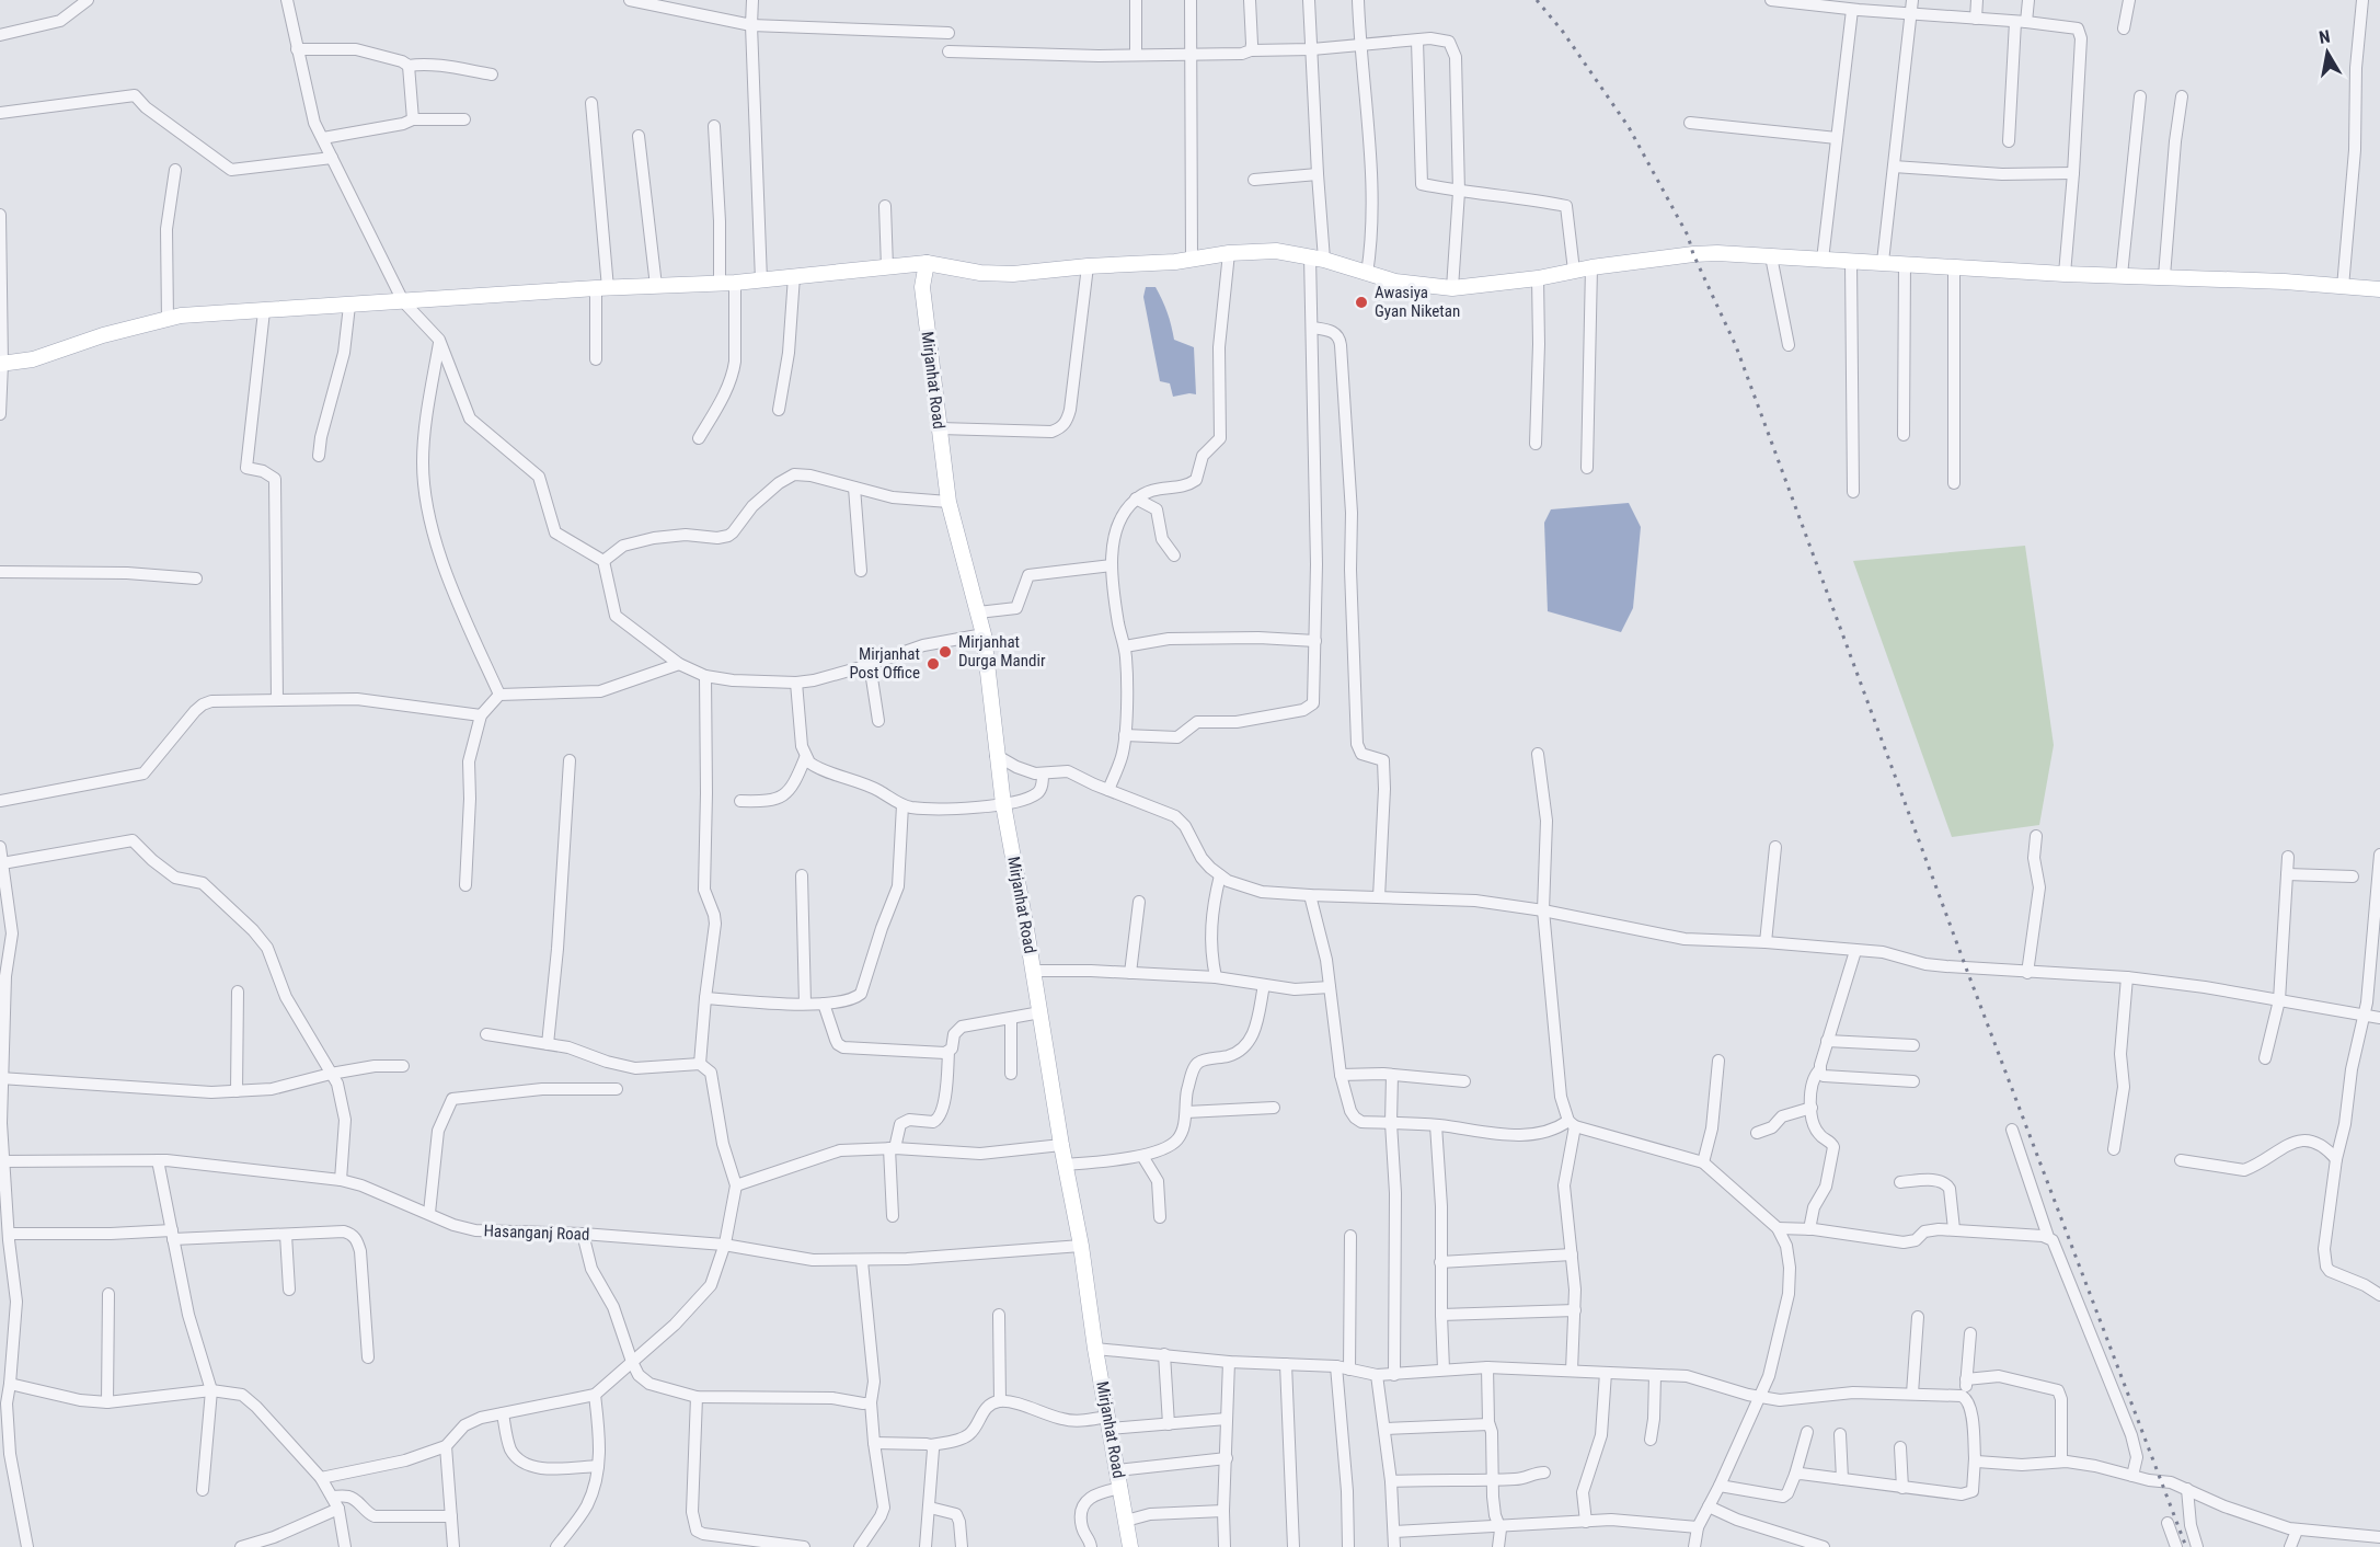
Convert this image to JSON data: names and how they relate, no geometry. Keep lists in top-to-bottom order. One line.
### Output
{"streets":{"main road":["Mirjanhat Road"],"street":["Hasanganj Road"]},"crossings":[["Mirjanhat Road","Hasanganj Road"]],"places":["Awasiya Gyan Niketan","Mirjanhat Durga Mandir","Mirjanhat Post Office"],"north":"top"}
